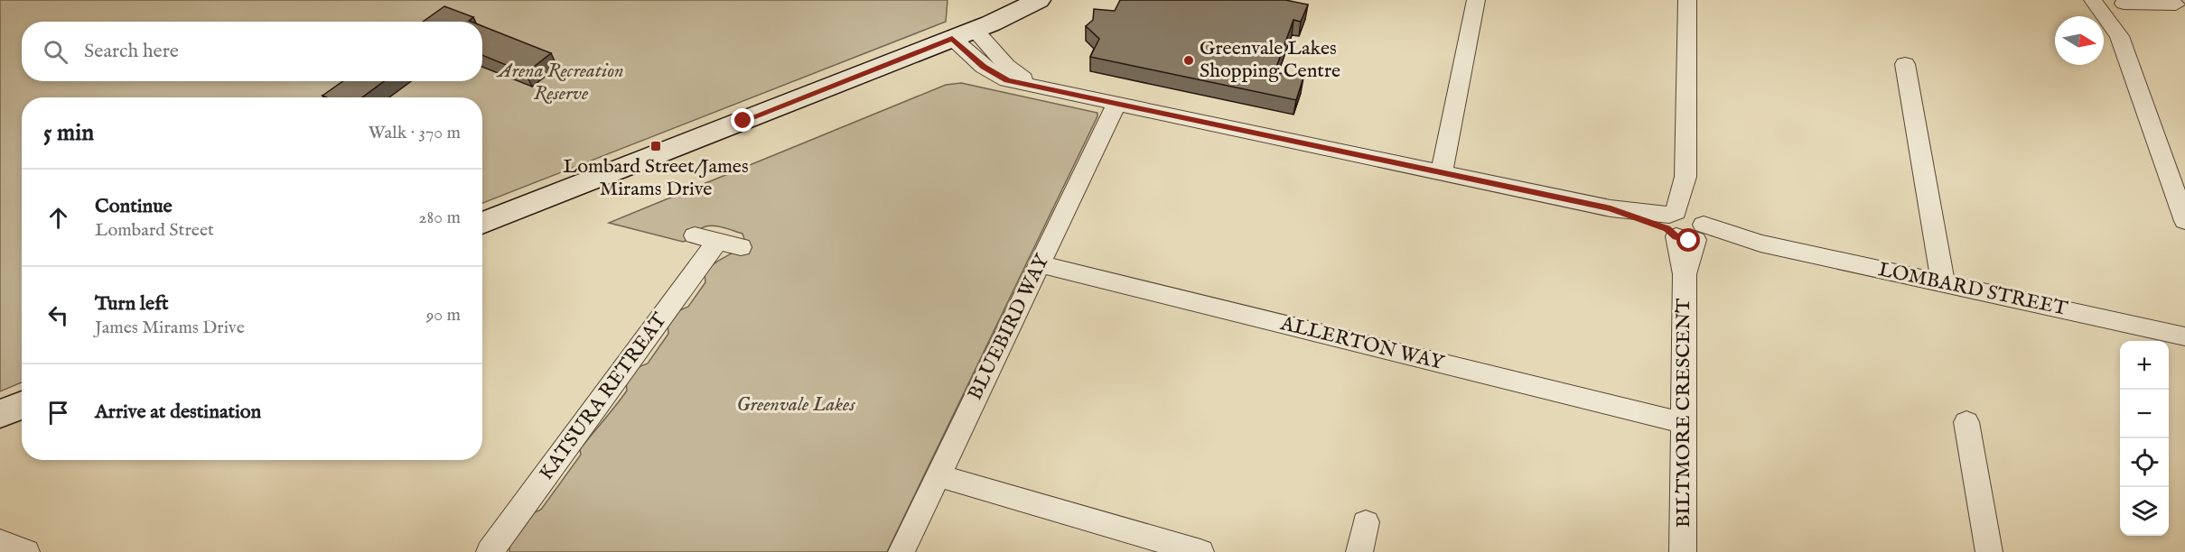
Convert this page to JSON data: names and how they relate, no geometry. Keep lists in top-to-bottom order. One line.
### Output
{"streets":{"street":["LOMBARD STREET","BLUEBIRD WAY","ALLERTON WAY","KATSURA RETREAT","BILTMORE CRESCENT"]},"crossings":[["LOMBARD STREET","BLUEBIRD WAY"],["LOMBARD STREET","BILTMORE CRESCENT"],["BLUEBIRD WAY","ALLERTON WAY"],["ALLERTON WAY","BILTMORE CRESCENT"]],"parks":["Arena Recreation Reserve","Greenvale Lakes"],"places":{"other":["Greenvale Lakes Shopping Centre"],"transit":["Lombard Street/James Mirams Drive"]},"north":"right","page":{"search":"Search here","heading":["5 min","Walk · 370 m"],"list":[["Continue","Lombard Street","280 m"],["Turn left","James Mirams Drive","90 m"],"Arrive at destination"],"map_buttons":["+","−"]}}
